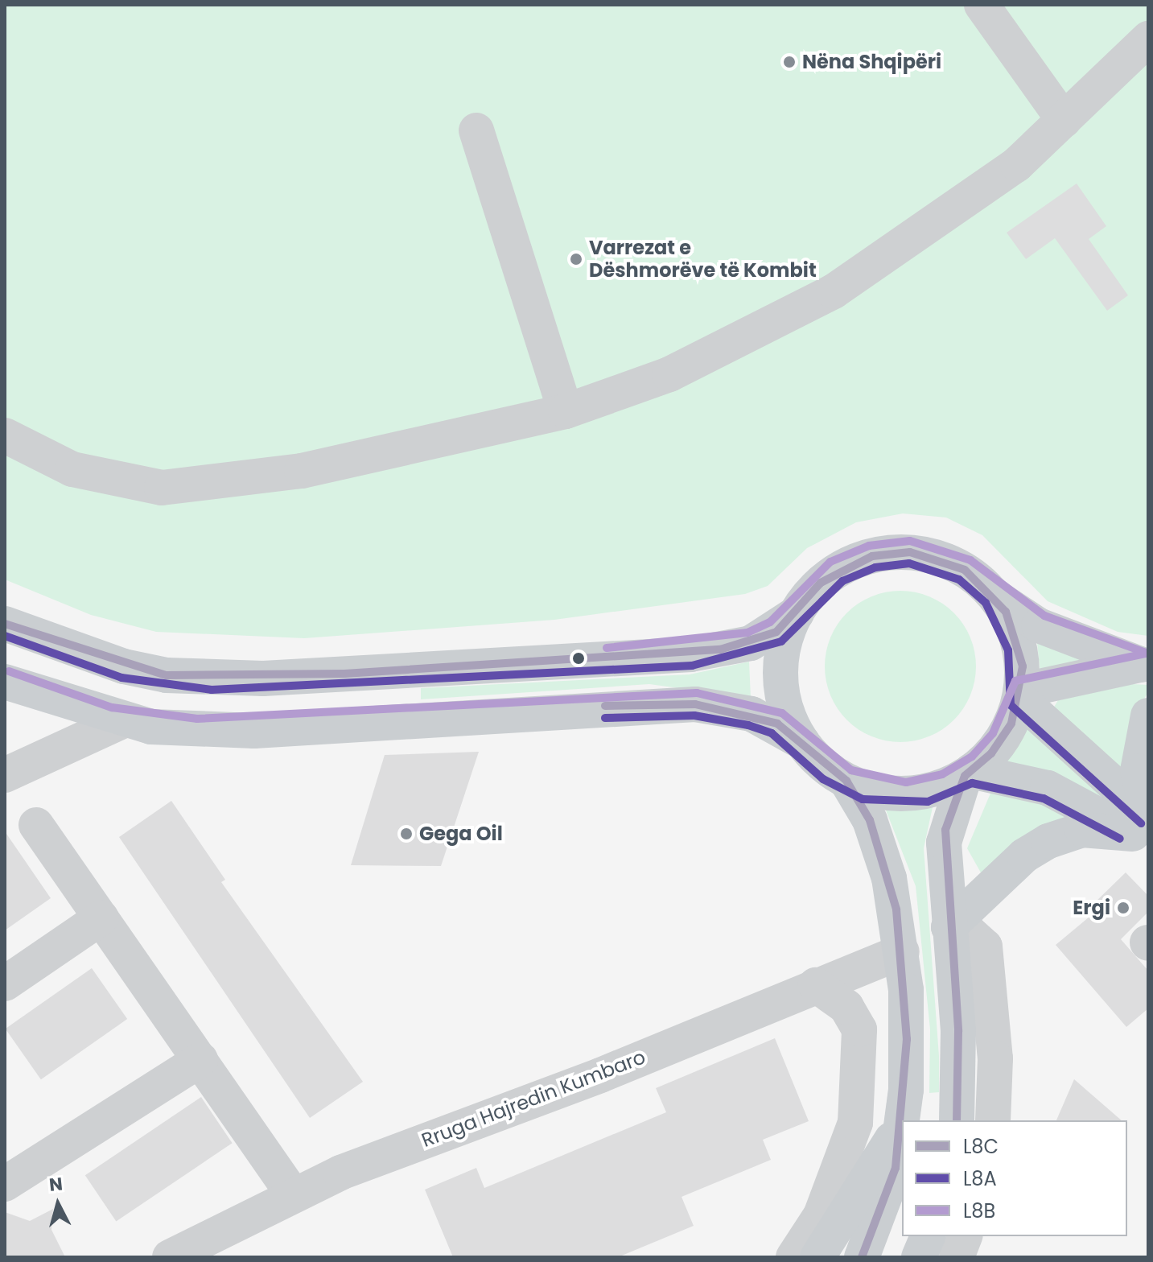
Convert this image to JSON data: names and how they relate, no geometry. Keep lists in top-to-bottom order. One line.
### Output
{"streets":{"street":["Rruga Hajredin Kumbaro"]},"places":["Nëna Shqipëri","Varrezat e Dëshmorëve të Kombit","Gega Oil","Ergi"],"lines":["transit line L8B","transit line L8C","transit line L8A"],"legend":["L8C","L8A","L8B"],"north":"top"}
